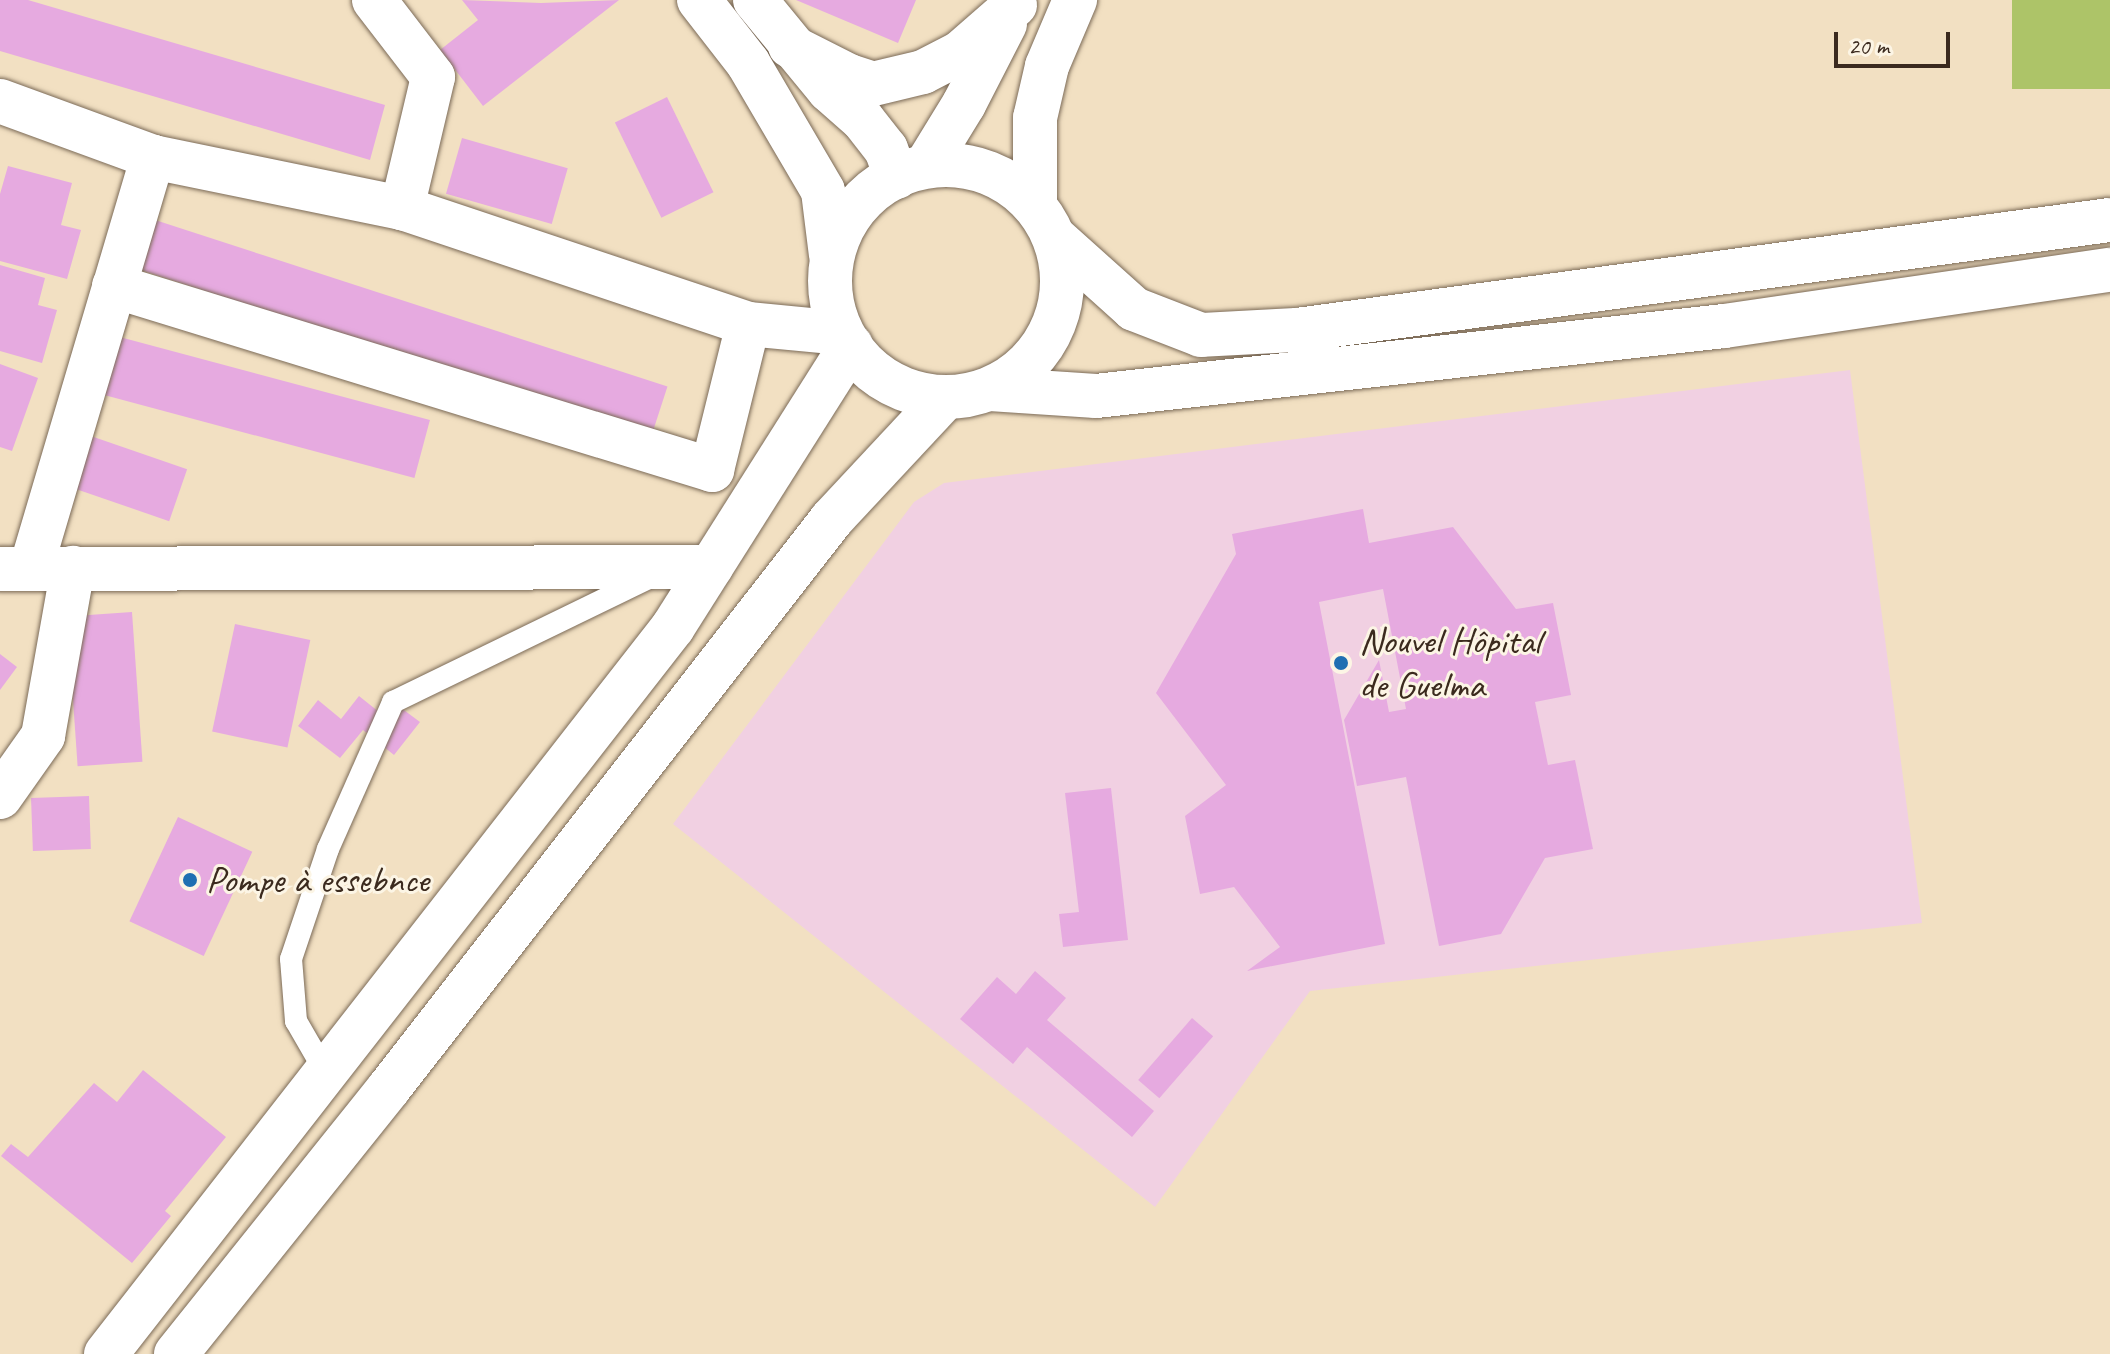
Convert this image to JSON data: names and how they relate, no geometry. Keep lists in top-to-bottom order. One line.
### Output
{"places":["Nouvel Hôpital de Guelma","Pompe à essebnce"],"scale_bar":"20 m"}
